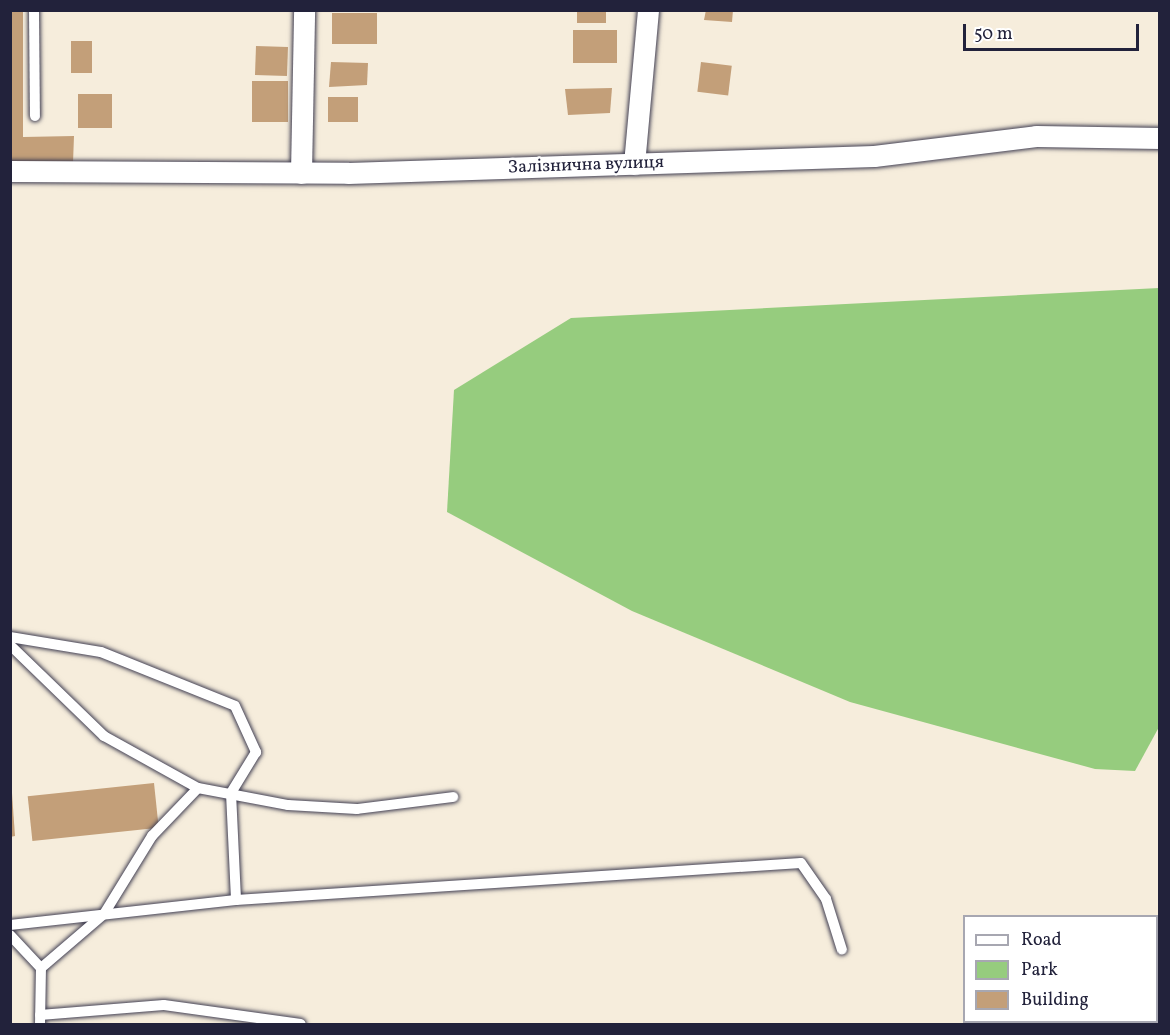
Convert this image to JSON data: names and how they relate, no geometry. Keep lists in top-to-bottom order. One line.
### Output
{"streets":{"street":["Залізнична вулиця"]},"legend":["Road","Park","Building"],"scale_bar":"50 m"}
